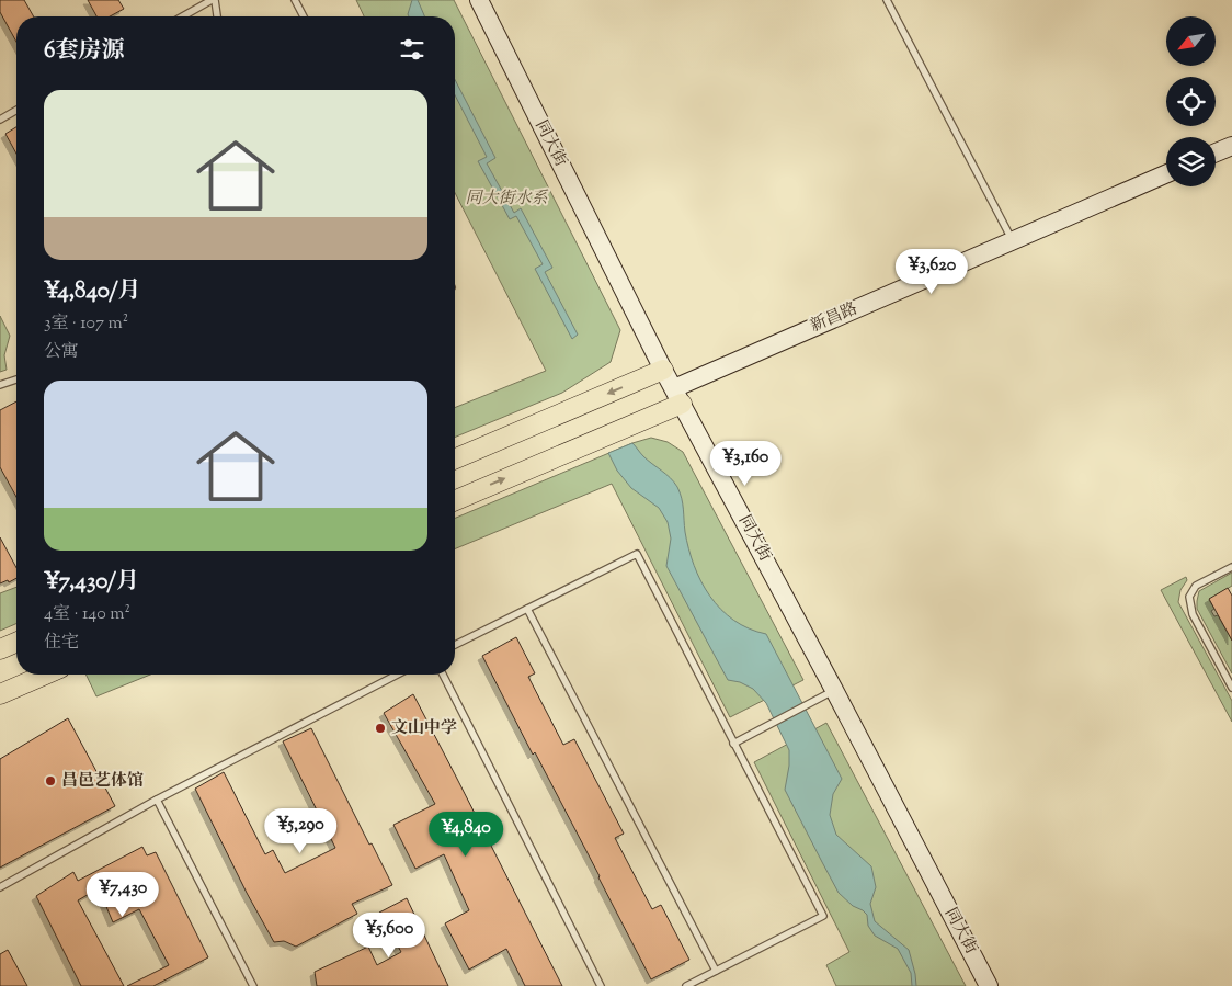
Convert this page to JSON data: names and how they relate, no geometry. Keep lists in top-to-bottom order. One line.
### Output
{"streets":{"main road":["新昌路"],"street":["同大街"]},"crossings":[["同大街","新昌路"]],"parks":["同大街水系"],"places":["文山中学","昌邑艺体馆"],"north":"bottom left","page":{"heading":"6套房源","list":[{"name":"¥4,840/月","note":"3室 · 107 m² · 公寓"},{"name":"¥7,430/月","note":"4室 · 140 m² · 住宅"}],"price":["¥3,620","¥3,160","¥5,290","¥4,840","¥7,430","¥5,600"]}}
